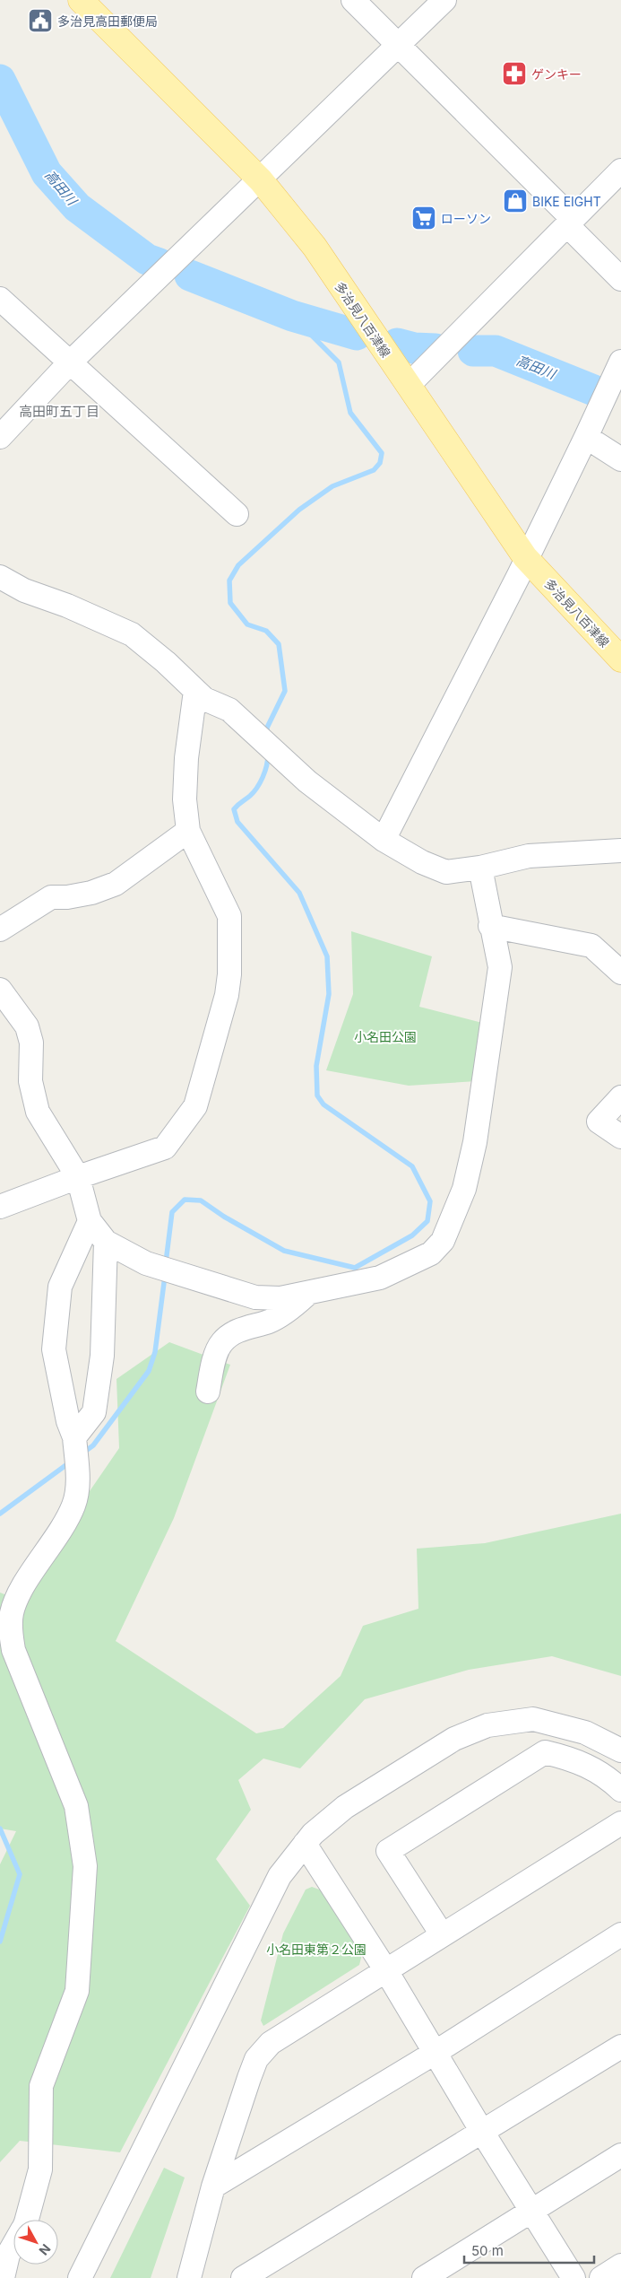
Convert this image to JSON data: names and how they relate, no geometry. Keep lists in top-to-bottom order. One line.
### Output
{"streets":{"main road":["多治見八百津線"]},"districts":["高田町五丁目"],"water":["高田川"],"parks":["小名田公園","小名田東第２公園"],"places":{"public building":["多治見高田郵便局"],"pharmacy":["ゲンキー"],"shop":["BIKE EIGHT"],"supermarket":["ローソン"]},"scale_bar":"50 m","north":"bottom right"}
